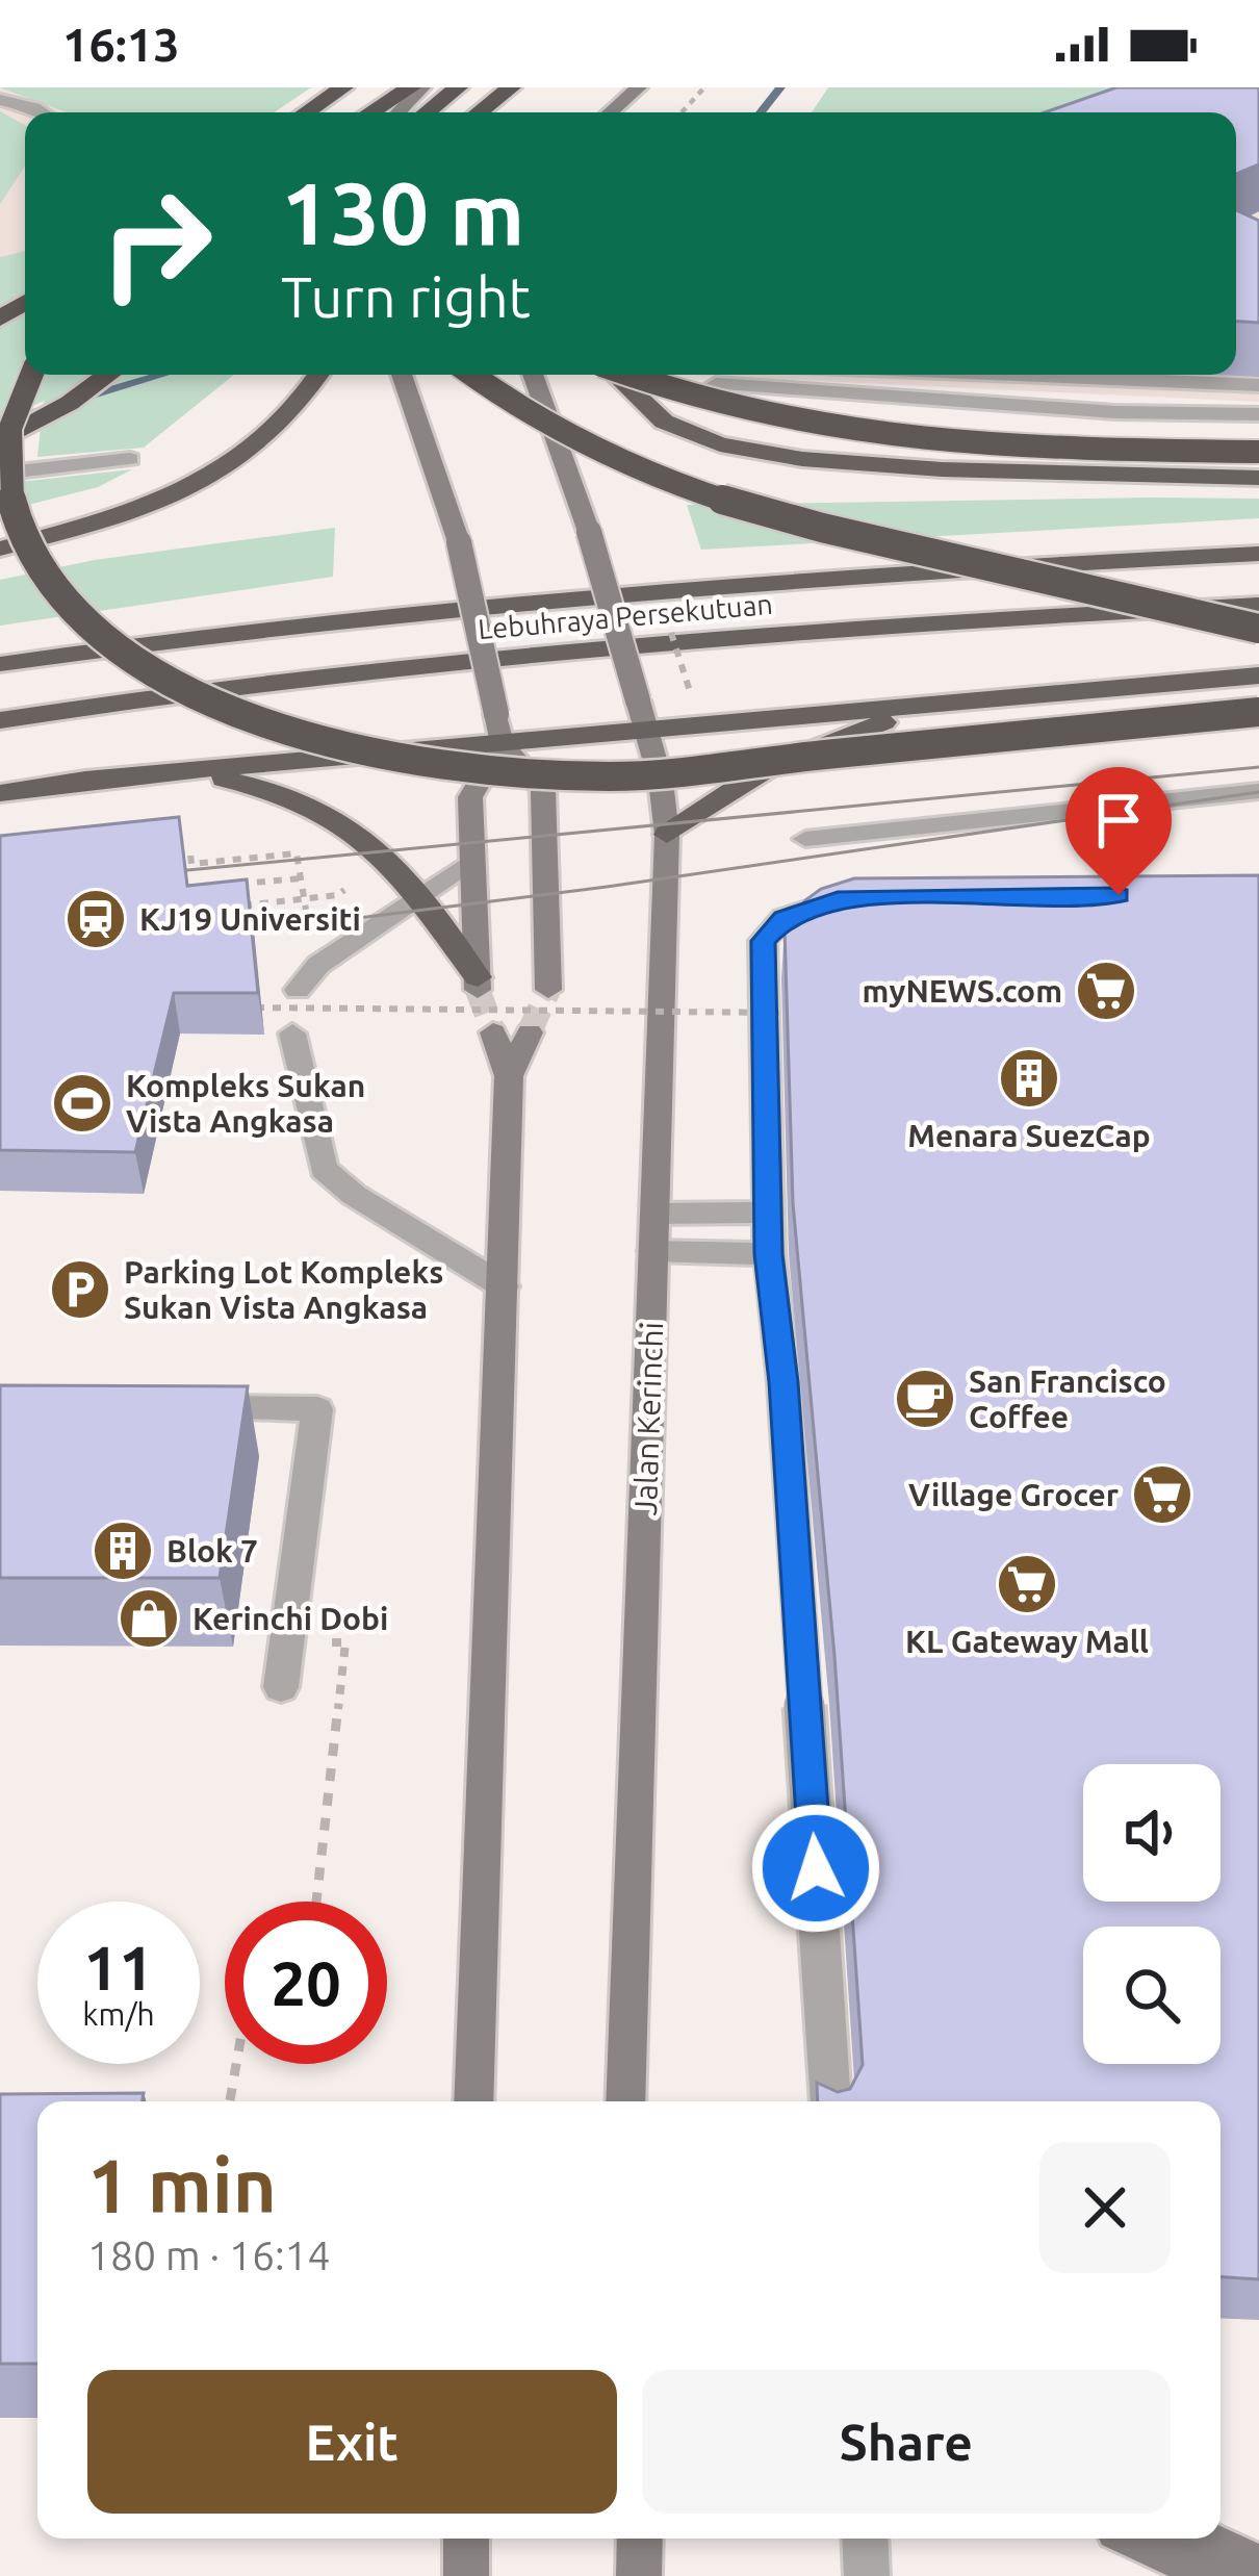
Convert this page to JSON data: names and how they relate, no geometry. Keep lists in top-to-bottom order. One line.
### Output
{"streets":{"highway":["Lebuhraya Persekutuan"],"main road":["Jalan Kerinchi"]},"places":{"station":["KJ19 Universiti"],"supermarket":["myNEWS.com","Village Grocer","KL Gateway Mall"],"building":["Menara SuezCap","Blok 7"],"sports":["Kompleks Sukan Vista Angkasa"],"parking":["Parking Lot Kompleks Sukan Vista Angkasa"],"cafe":["San Francisco Coffee"],"shop":["Kerinchi Dobi"]},"page":{"status":"16:13","turn":["130 m","Turn right"],"speed":"11 km/h","limit":"20","heading":["1 min","180 m · 16:14"],"buttons":["Exit","Share"]}}
